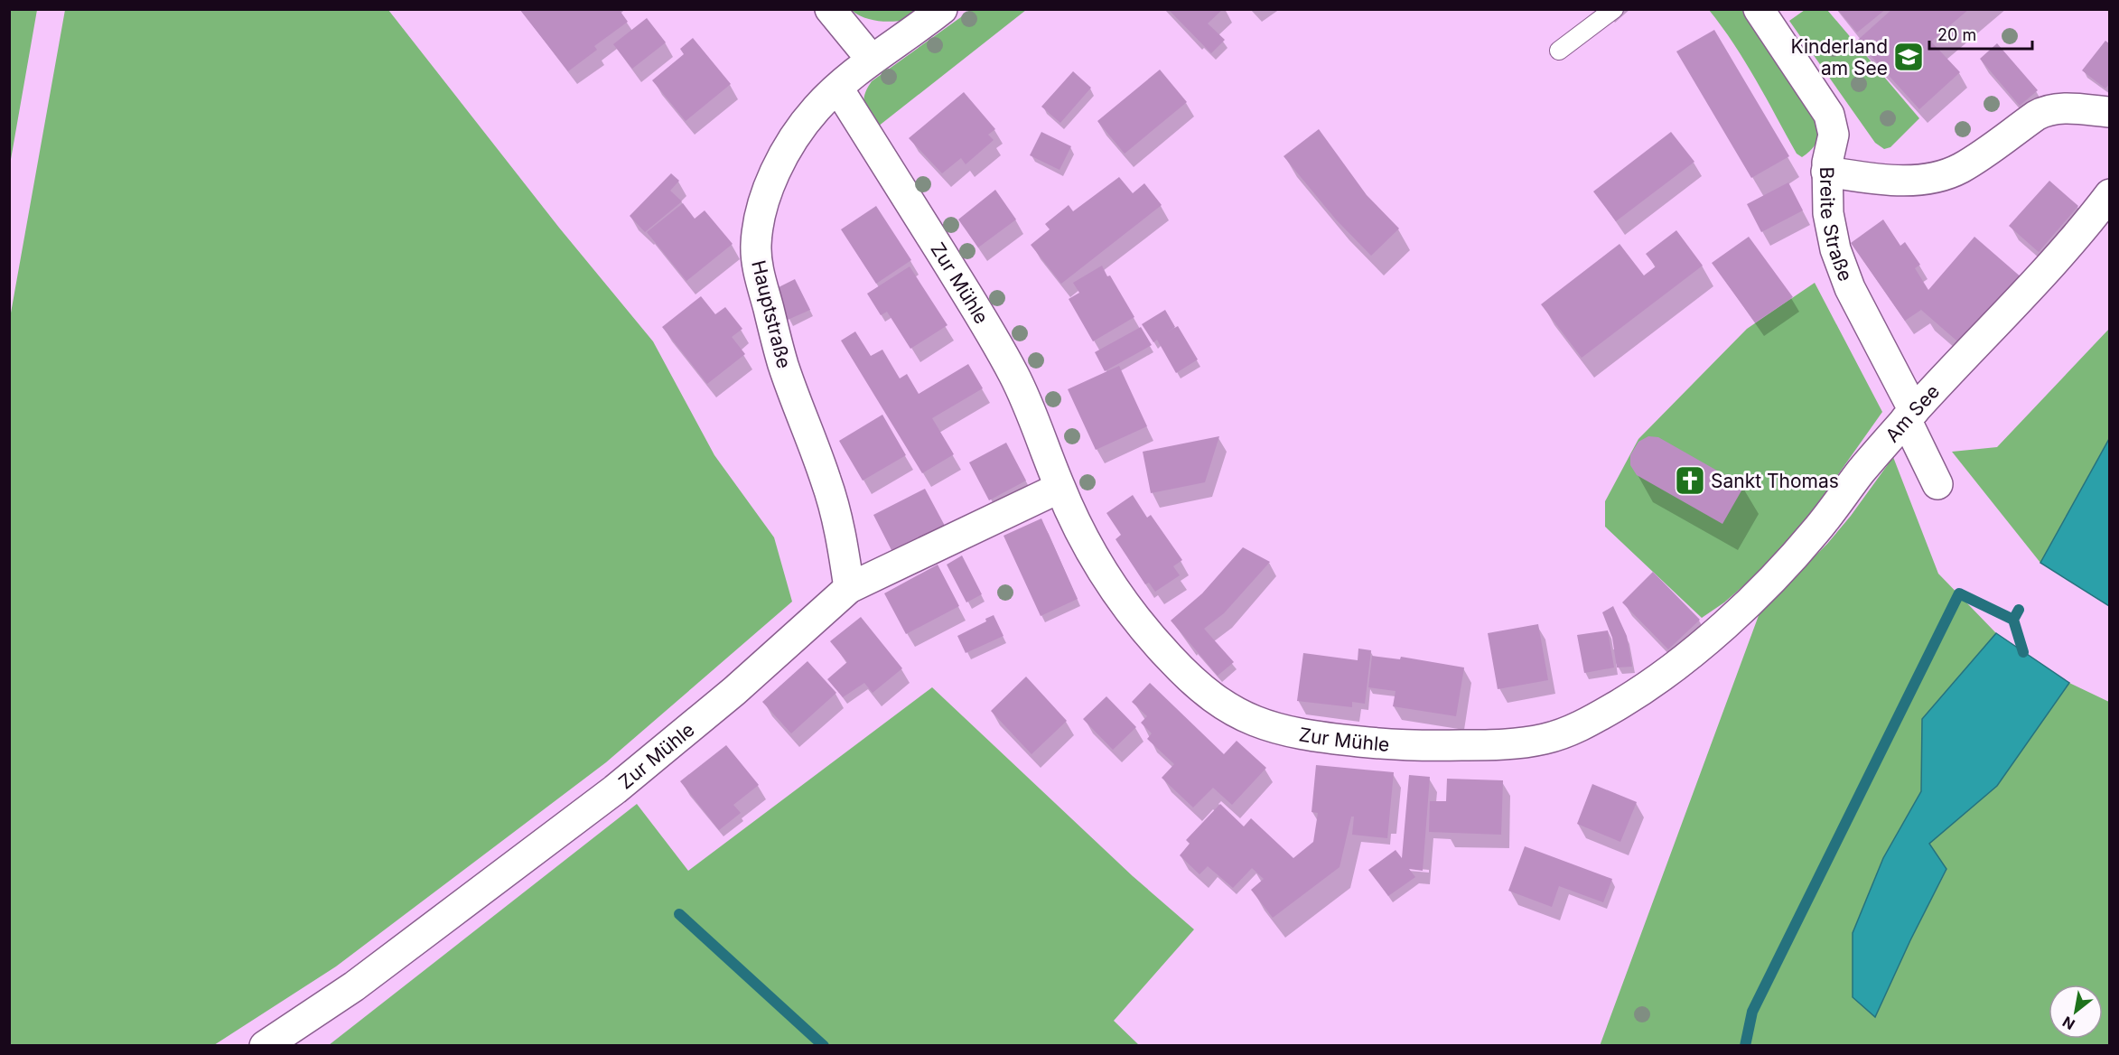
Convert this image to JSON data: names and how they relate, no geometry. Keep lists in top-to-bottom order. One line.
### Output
{"streets":{"street":["Breite Straße","Zur Mühle","Hauptstraße","Am See"]},"crossings":[["Breite Straße","Am See"],["Zur Mühle","Hauptstraße"],["Zur Mühle","Am See"]],"places":{"school or university":["Kinderland am See"],"church":["Sankt Thomas"]},"scale_bar":"20 m","north":"bottom left"}
